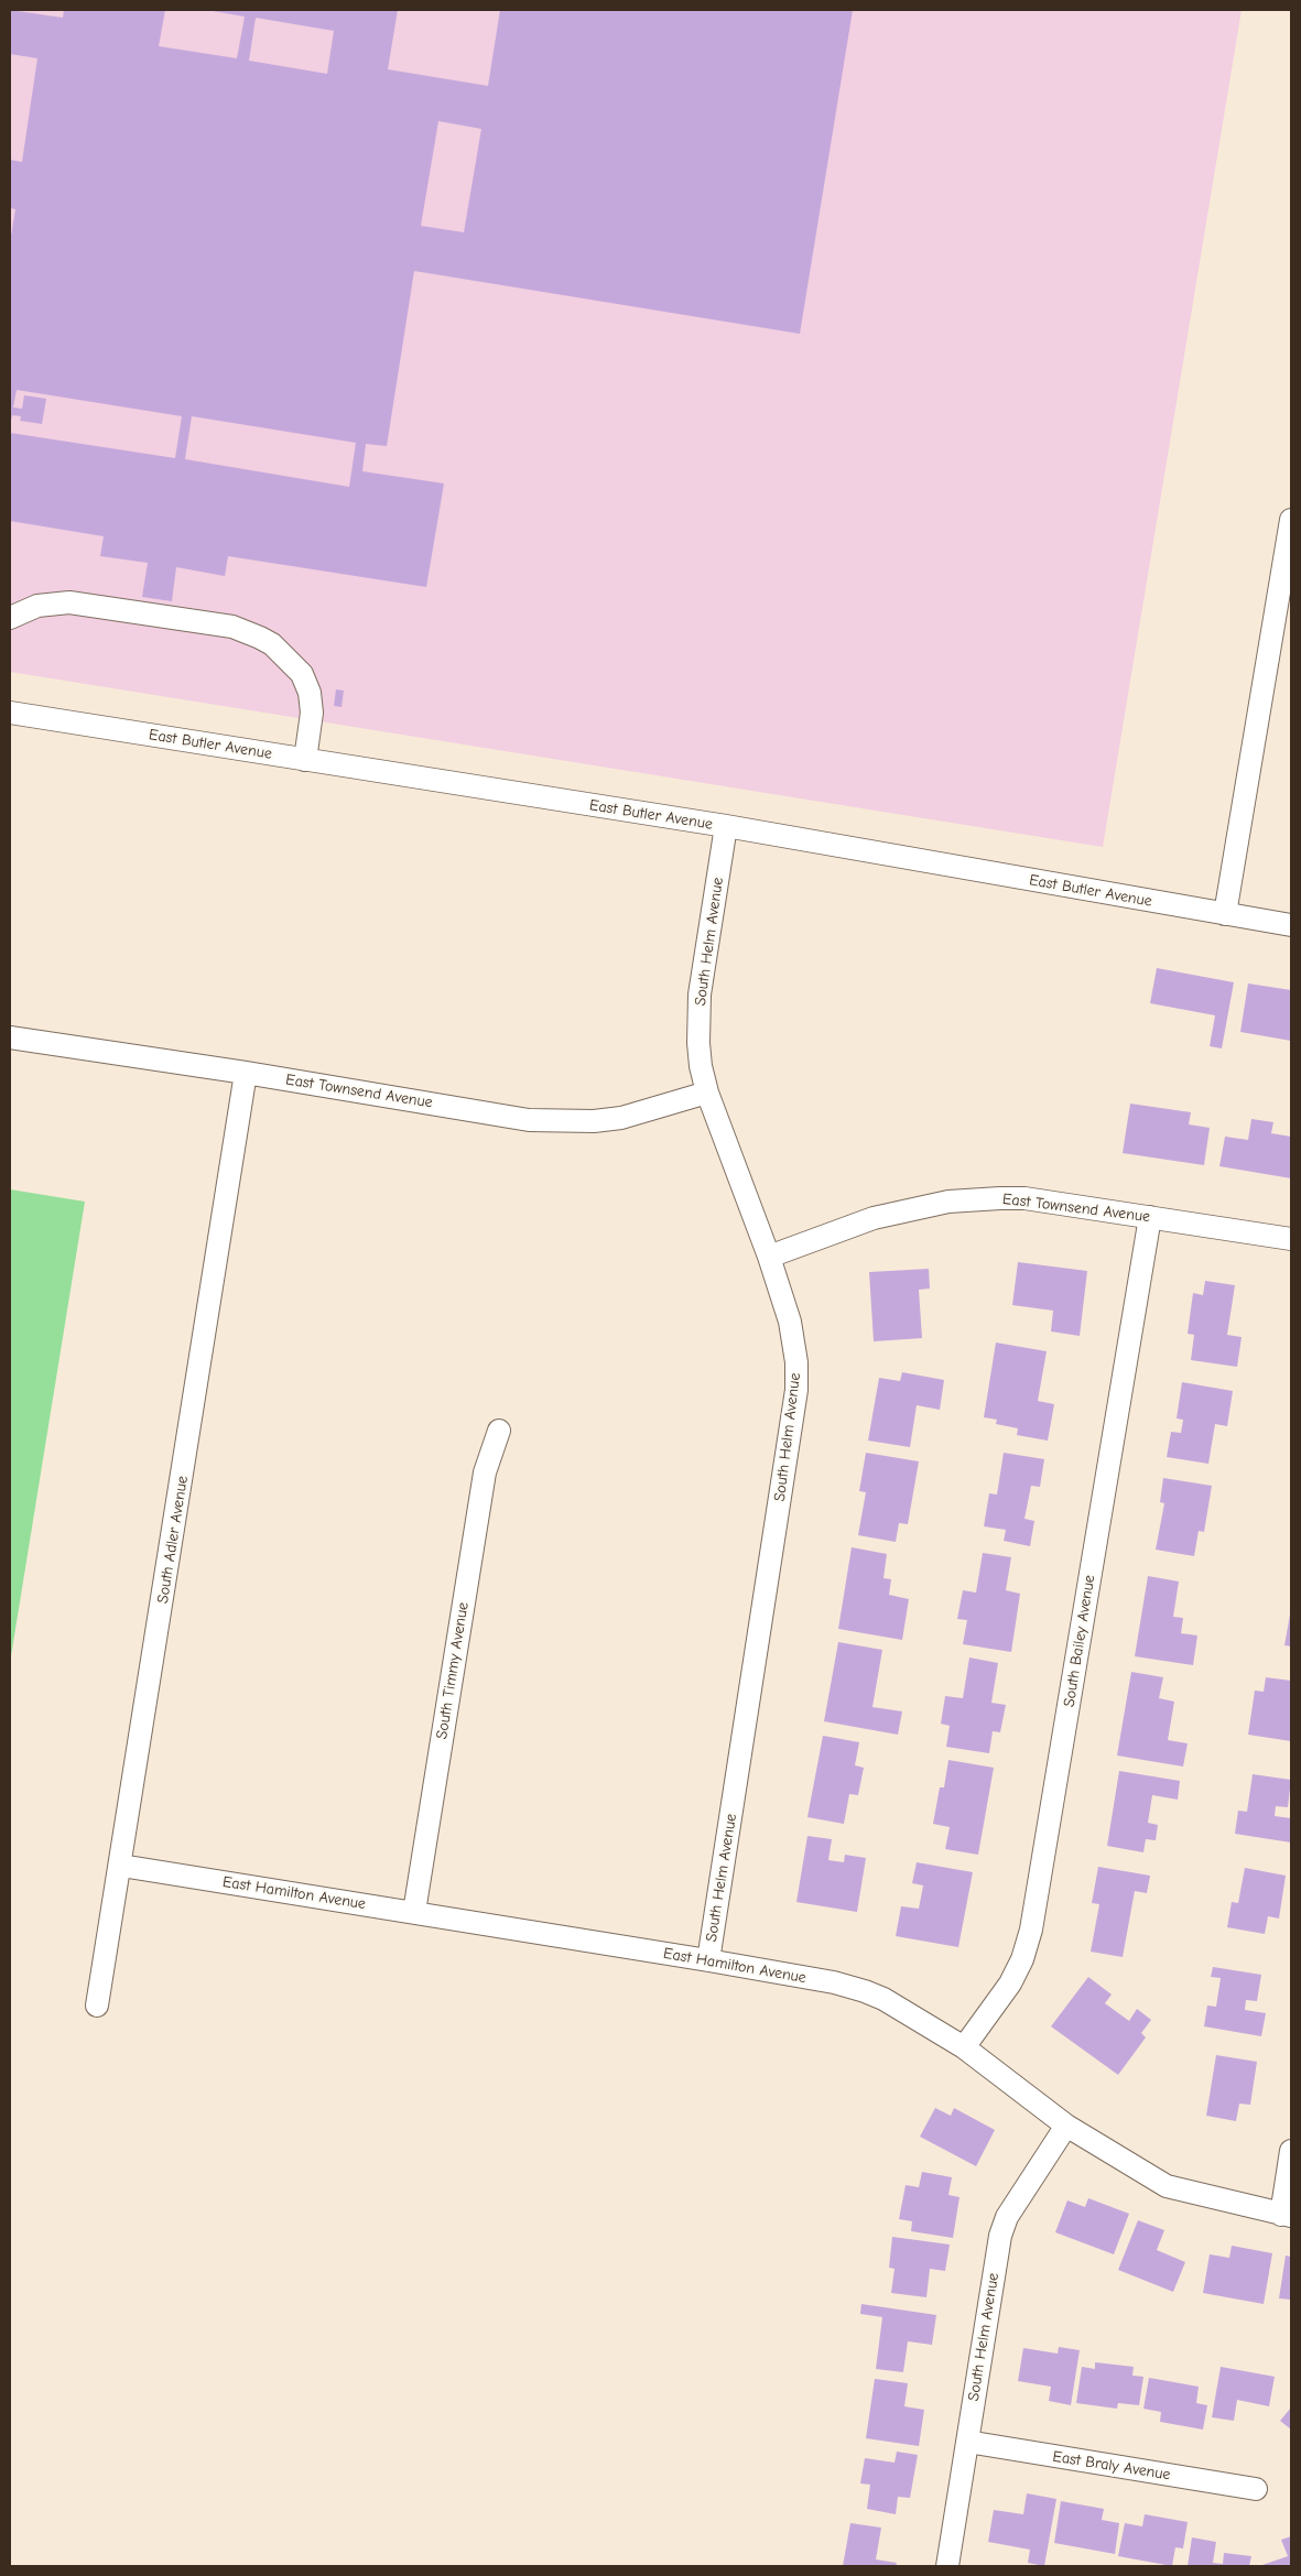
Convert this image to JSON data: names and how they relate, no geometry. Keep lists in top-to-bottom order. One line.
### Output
{"streets":{"street":["East Butler Avenue","South Helm Avenue","East Townsend Avenue","South Adler Avenue","South Bailey Avenue","South Timmy Avenue","East Hamilton Avenue","East Braly Avenue"]},"crossings":[["East Butler Avenue","South Helm Avenue"],["South Helm Avenue","East Townsend Avenue"],["South Helm Avenue","East Hamilton Avenue"],["South Helm Avenue","East Braly Avenue"],["East Townsend Avenue","South Adler Avenue"],["East Townsend Avenue","South Bailey Avenue"],["South Adler Avenue","East Hamilton Avenue"],["South Bailey Avenue","East Hamilton Avenue"],["South Timmy Avenue","East Hamilton Avenue"]]}
